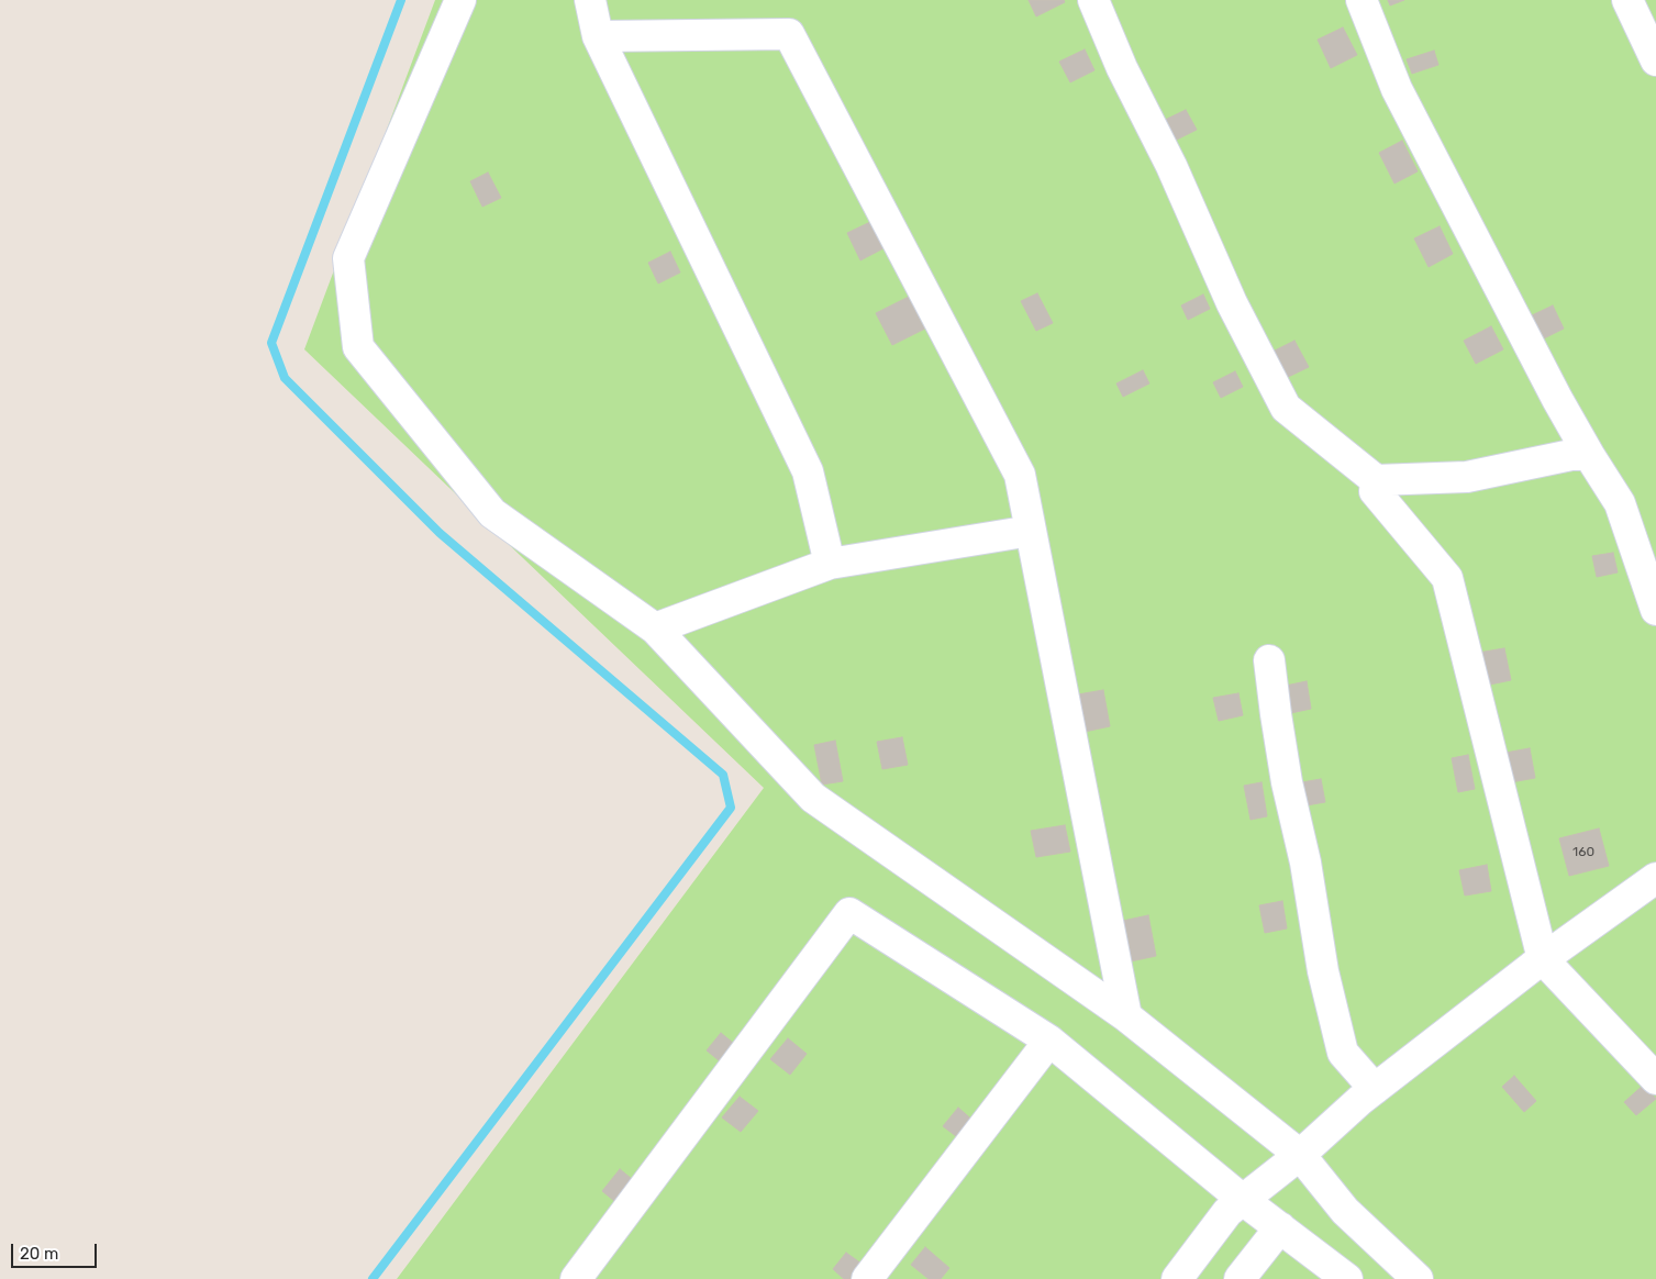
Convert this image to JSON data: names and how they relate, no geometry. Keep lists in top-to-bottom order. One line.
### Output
{"house_numbers":["160"],"scale_bar":"20 m"}
